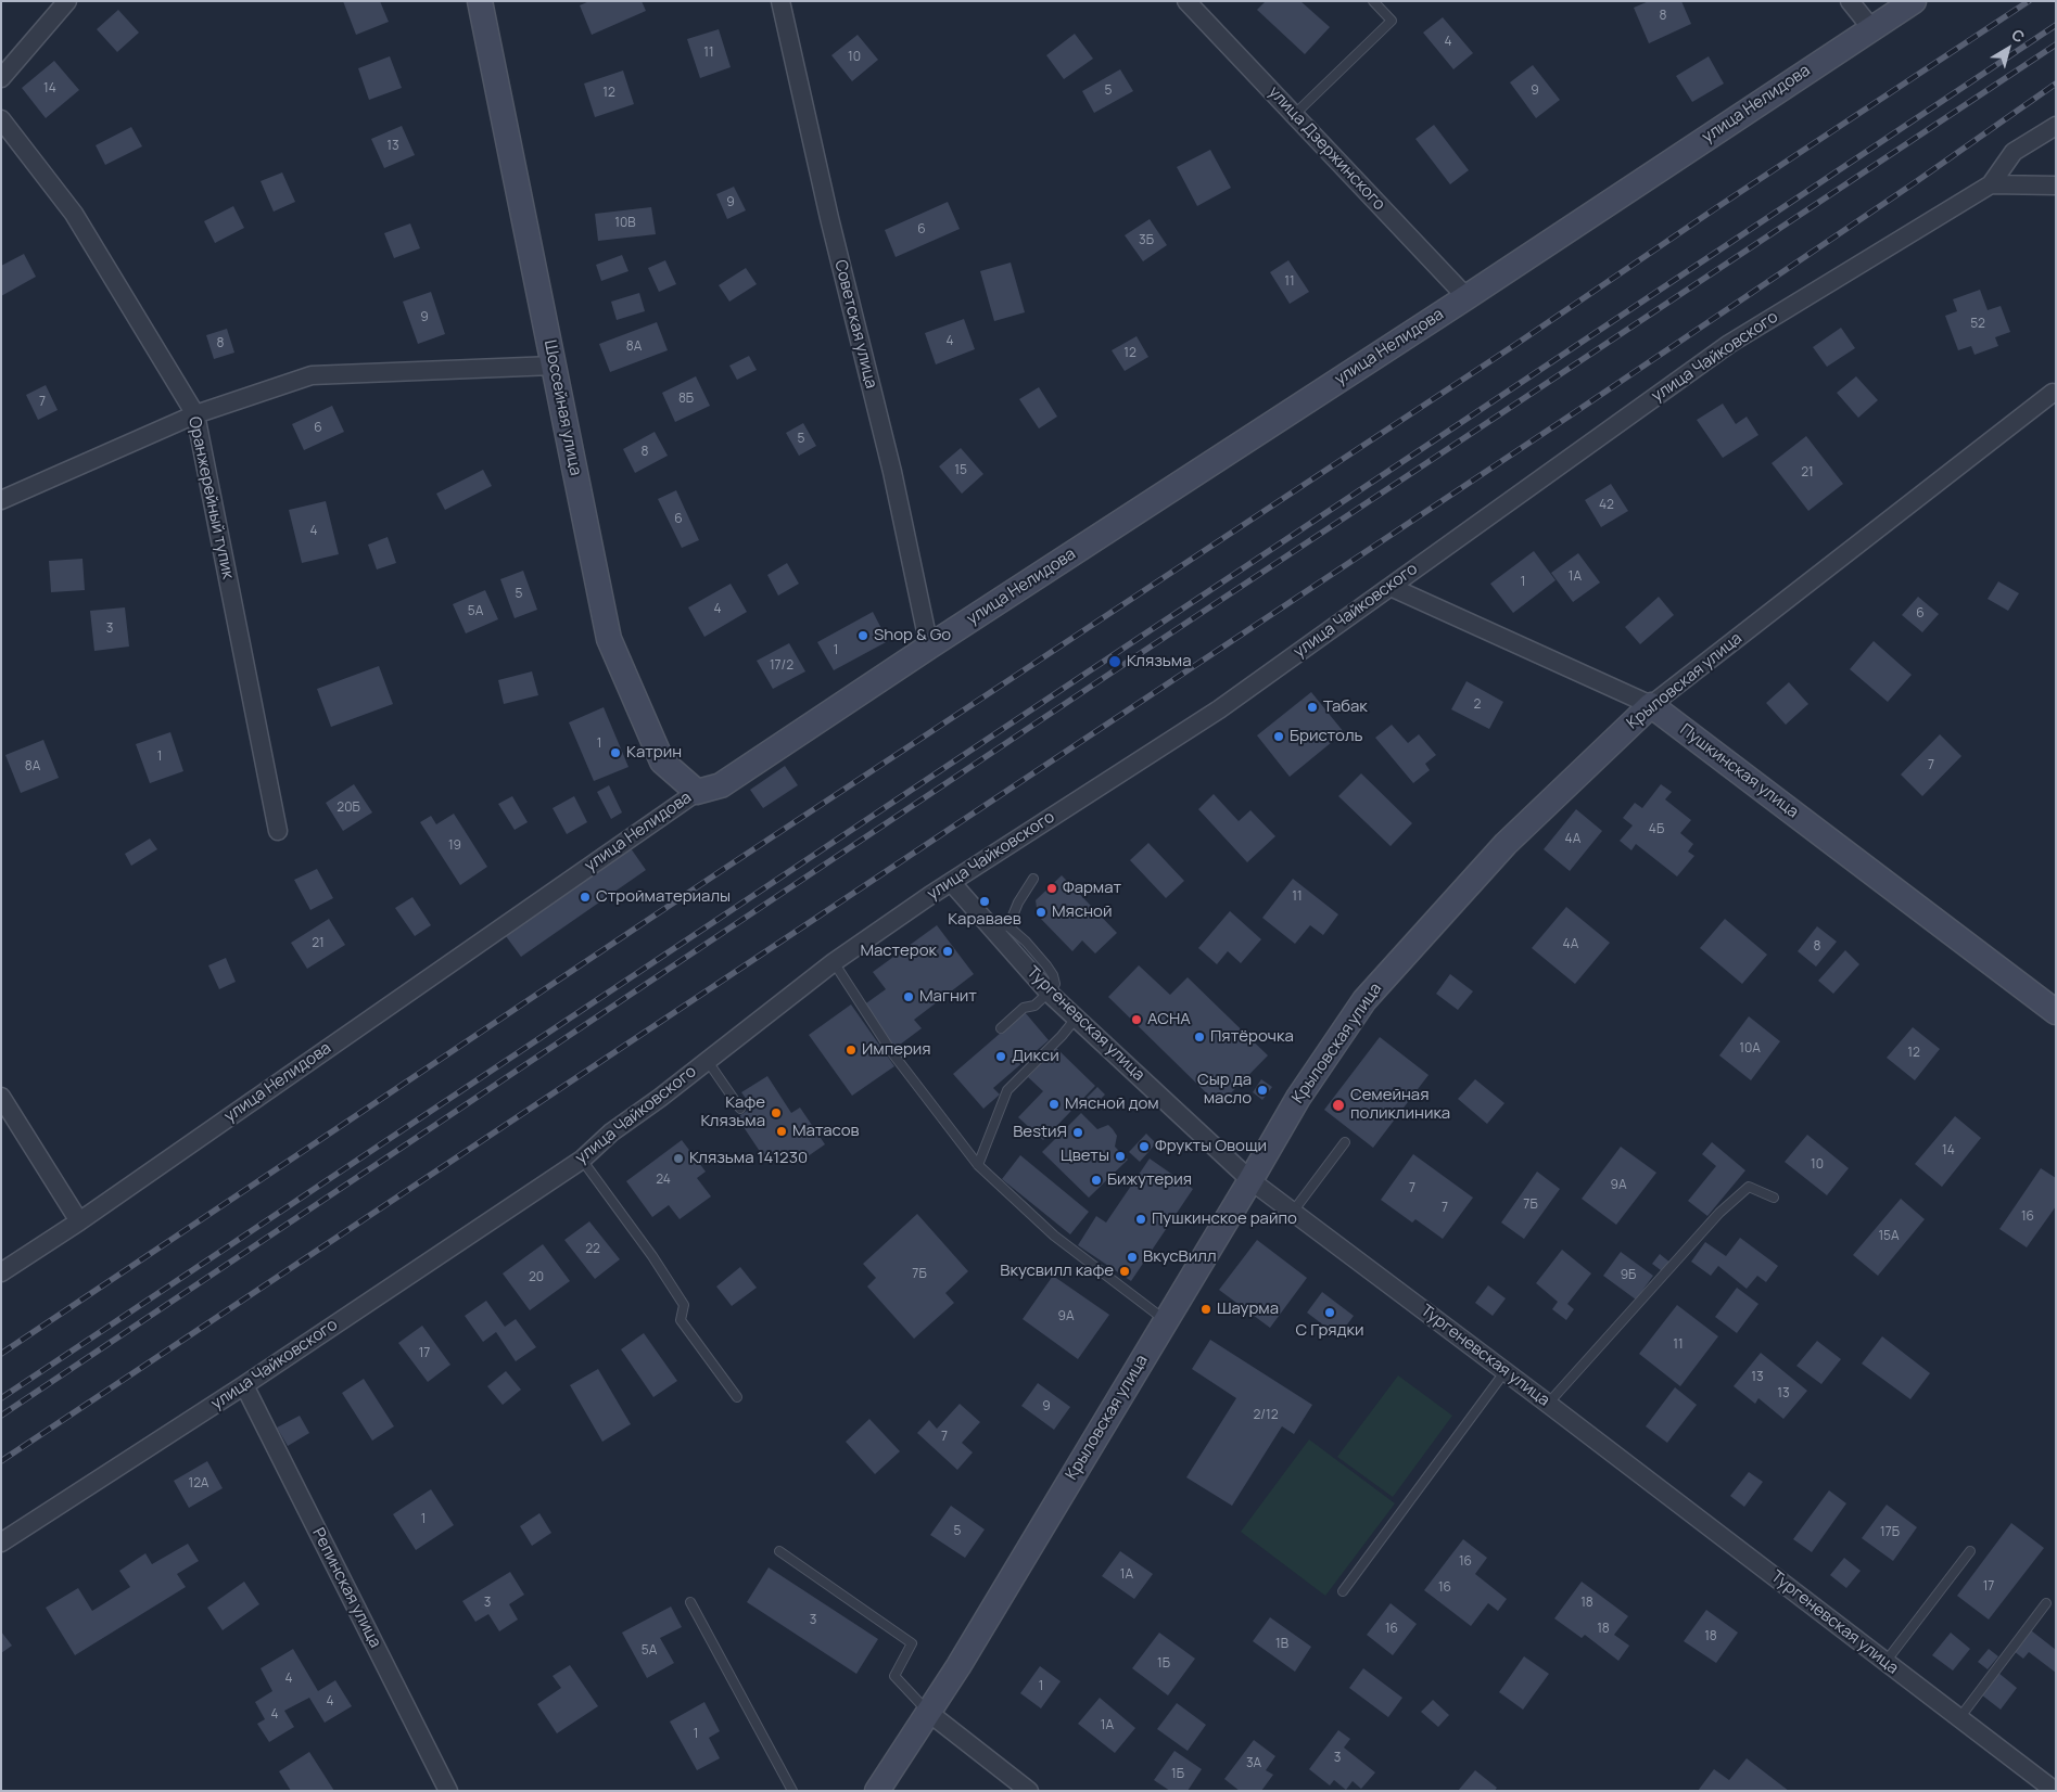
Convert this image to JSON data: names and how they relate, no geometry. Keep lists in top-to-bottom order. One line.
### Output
{"streets":{"main road":["улица Нелидова","Шоссейная улица","Крыловская улица","Пушкинская улица"],"street":["улица Дзержинского","Советская улица","улица Чайковского","Оранжерейный тупик","Тургеневская улица","Репинская улица"]},"crossings":[["улица Нелидова","улица Дзержинского"],["улица Нелидова","Советская улица"],["улица Нелидова","Шоссейная улица"],["улица Чайковского","Пушкинская улица"],["улица Чайковского","Тургеневская улица"],["улица Чайковского","Репинская улица"],["Крыловская улица","Пушкинская улица"],["Крыловская улица","Тургеневская улица"]],"places":["Shop & Go","Клязьма","Табак","Бристоль","Катрин","Фармат","Стройматериалы","Караваев","Мясной","Мастерок","Магнит","АСНА","Пятёрочка","Империя","Дикси","Сыр да масло","Мясной дом","Семейная поликлиника","Кафе Клязьма","Матасов","BestиЯ","Фрукты Овощи","Цветы","Клязьма 141230","Бижутерия","Пушкинское райпо","ВкусВилл","Вкусвилл кафе","Шаурма","С Грядки"],"house_numbers":["8","4","11","10","14","5","9","12","13","9","10В","6","3Б","11","9","52","4","8","8А","12","8Б","7","6","5","8","15","21","42","6","4","1А","1","5","4","5А","6","3","1","17/2","2","1","1","7","8А","20Б","4Б","4А","19","11","21","4А","8","10А","12","14","10","24","9А","7","7Б","7","16","15А","22","7Б","9Б","20","9А","11","17","13","13","9","2/12","7","12А","1","5","17Б","16","1А","17","16","3","18","3","16","18","18","1В","5А","1Б","4","1","4","4","1А","1","3","3А","1Б"],"north":"top right"}
